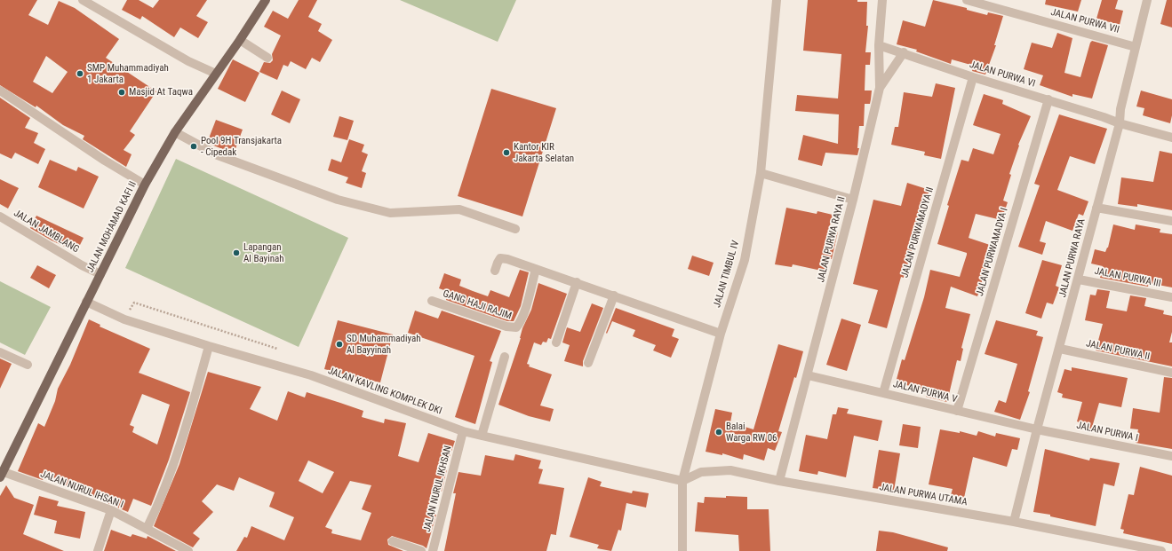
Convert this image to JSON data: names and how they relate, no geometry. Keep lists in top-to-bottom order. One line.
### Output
{"streets":{"main road":["JALAN MOHAMAD KAFI II"],"street":["JALAN PURWA VII","JALAN PURWA VI","JALAN JAMBLANG","JALAN PURWAMADYA II","JALAN PURWA RAYA II","JALAN PURWAMADYA I","JALAN PURWA RAYA","JALAN TIMBUL IV","JALAN PURWA III","GANG HAJI RAJIM","JALAN PURWA II","JALAN KAVLING KOMPLEK DKI","JALAN PURWA V","JALAN PURWA I","JALAN NURUL IKHSAN","JALAN NURUL IHSAN I","JALAN PURWA UTAMA"]},"crossings":[["JALAN PURWA VII","JALAN PURWA RAYA"],["JALAN PURWA VI","JALAN PURWAMADYA II"],["JALAN PURWA VI","JALAN PURWA RAYA II"],["JALAN PURWA VI","JALAN PURWAMADYA I"],["JALAN PURWA VI","JALAN PURWA RAYA"],["JALAN MOHAMAD KAFI II","JALAN JAMBLANG"],["JALAN MOHAMAD KAFI II","JALAN KAVLING KOMPLEK DKI"],["JALAN MOHAMAD KAFI II","JALAN NURUL IHSAN I"],["JALAN PURWAMADYA II","JALAN PURWA V"],["JALAN PURWA RAYA II","JALAN PURWA V"],["JALAN PURWA RAYA II","JALAN PURWA UTAMA"],["JALAN PURWAMADYA I","JALAN PURWA V"],["JALAN PURWA RAYA","JALAN PURWA III"],["JALAN PURWA RAYA","JALAN PURWA II"],["JALAN PURWA RAYA","JALAN PURWA V"],["JALAN PURWA RAYA","JALAN PURWA I"],["JALAN PURWA RAYA","JALAN PURWA UTAMA"],["JALAN TIMBUL IV","JALAN KAVLING KOMPLEK DKI"],["JALAN TIMBUL IV","JALAN PURWA UTAMA"],["JALAN KAVLING KOMPLEK DKI","JALAN NURUL IKHSAN"],["JALAN KAVLING KOMPLEK DKI","JALAN PURWA UTAMA"],["JALAN PURWA V","JALAN PURWA I"]],"places":["SMP Muhammadiyah 1 Jakarta","Masjid At Taqwa","Pool 9H Transjakarta - Cipedak","Kantor KIR Jakarta Selatan","Lapangan Al Bayinah","SD Muhammadiyah Al Bayyinah","Balai Warga RW 06"]}
